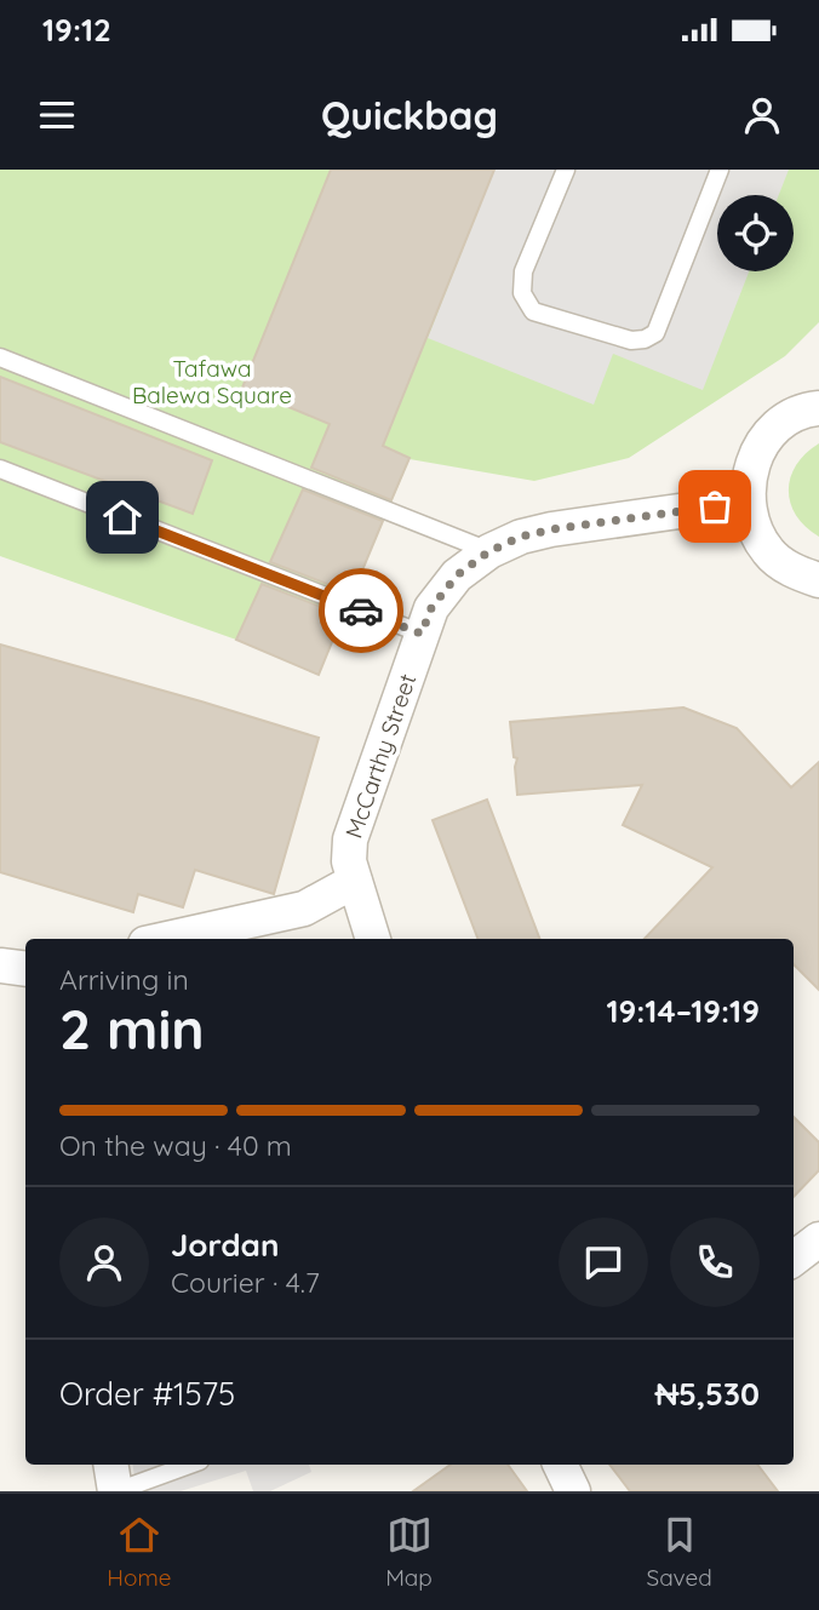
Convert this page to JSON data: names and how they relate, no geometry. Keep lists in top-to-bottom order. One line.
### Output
{"streets":{"street":["McCarthy Street"]},"parks":["Tafawa Balewa Square"],"page":{"status":"19:12","header":"Quickbag","heading":["2 min","Arriving in","19:14–19:19"],"panel":["Jordan","Courier · 4.7","Order #1575","₦5,530"],"bar":"On the way · 40 m","tabs":["Home","Map","Saved"]}}
